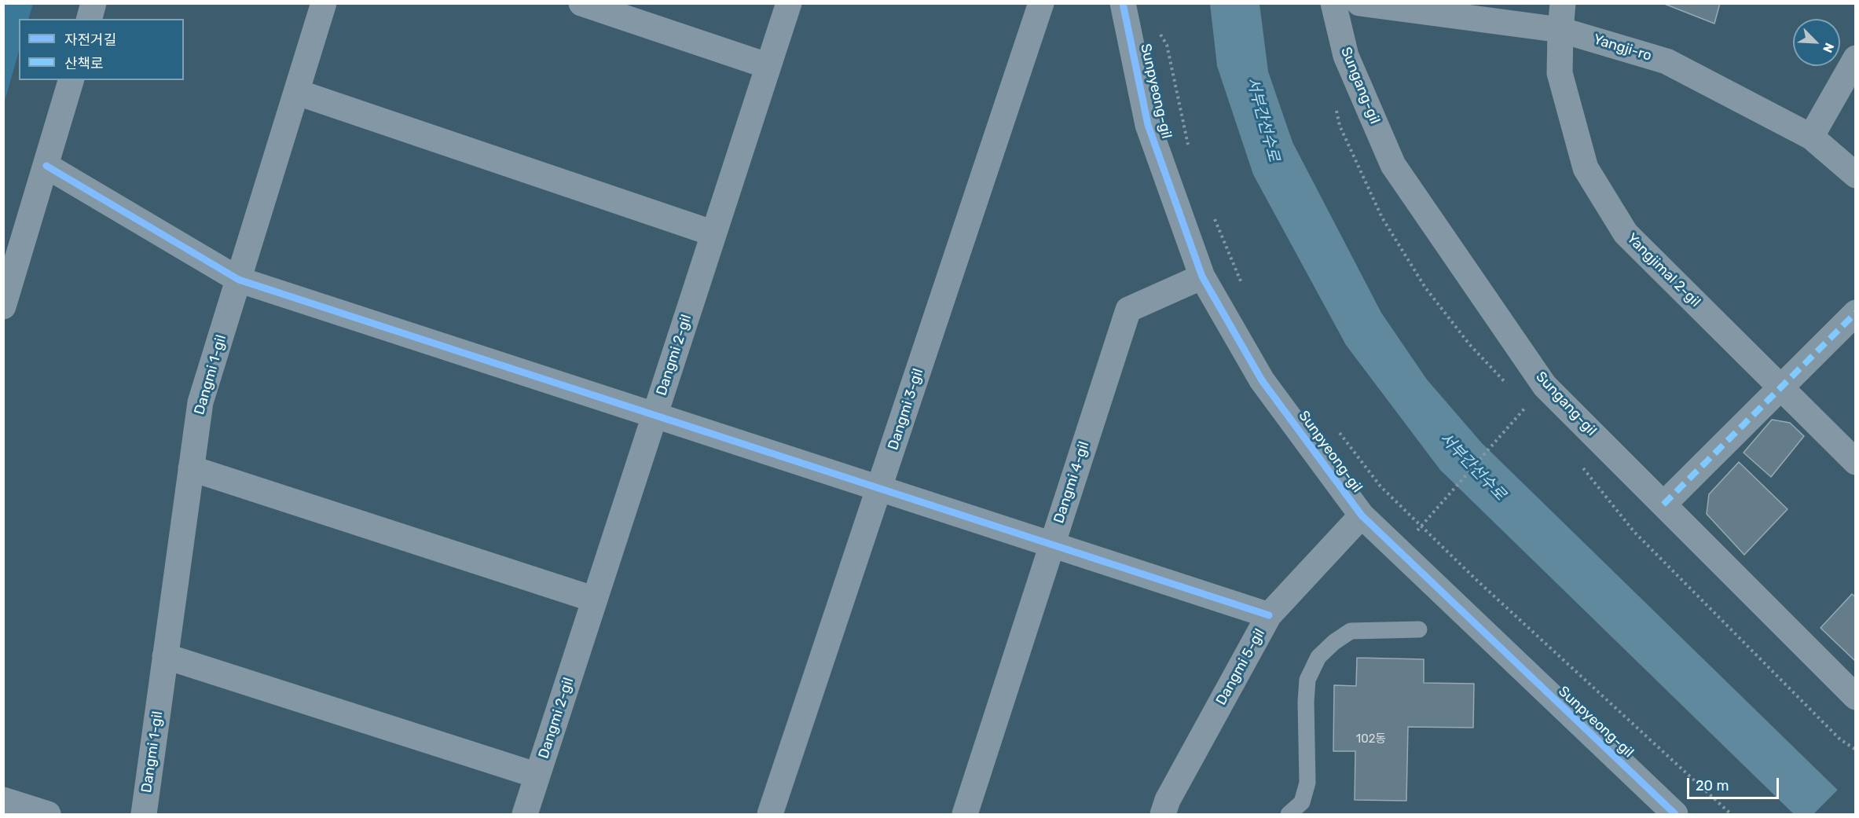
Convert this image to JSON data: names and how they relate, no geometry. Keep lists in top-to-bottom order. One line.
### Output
{"streets":{"street":["Yangji-ro","Sungang-gil","Sunpyeong-gil","Yangjimal 2-gil","Dangmi 2-gil","Dangmi 1-gil","Dangmi 3-gil","Dangmi 4-gil","Dangmi 5-gil"]},"crossings":[["Yangji-ro","Yangjimal 2-gil"],["Sunpyeong-gil","Dangmi 4-gil"],["Sunpyeong-gil","Dangmi 5-gil"]],"water":["서부간선수로"],"house_numbers":["102동"],"legend":["자전거길","산책로"],"scale_bar":"20 m","north":"bottom right"}
